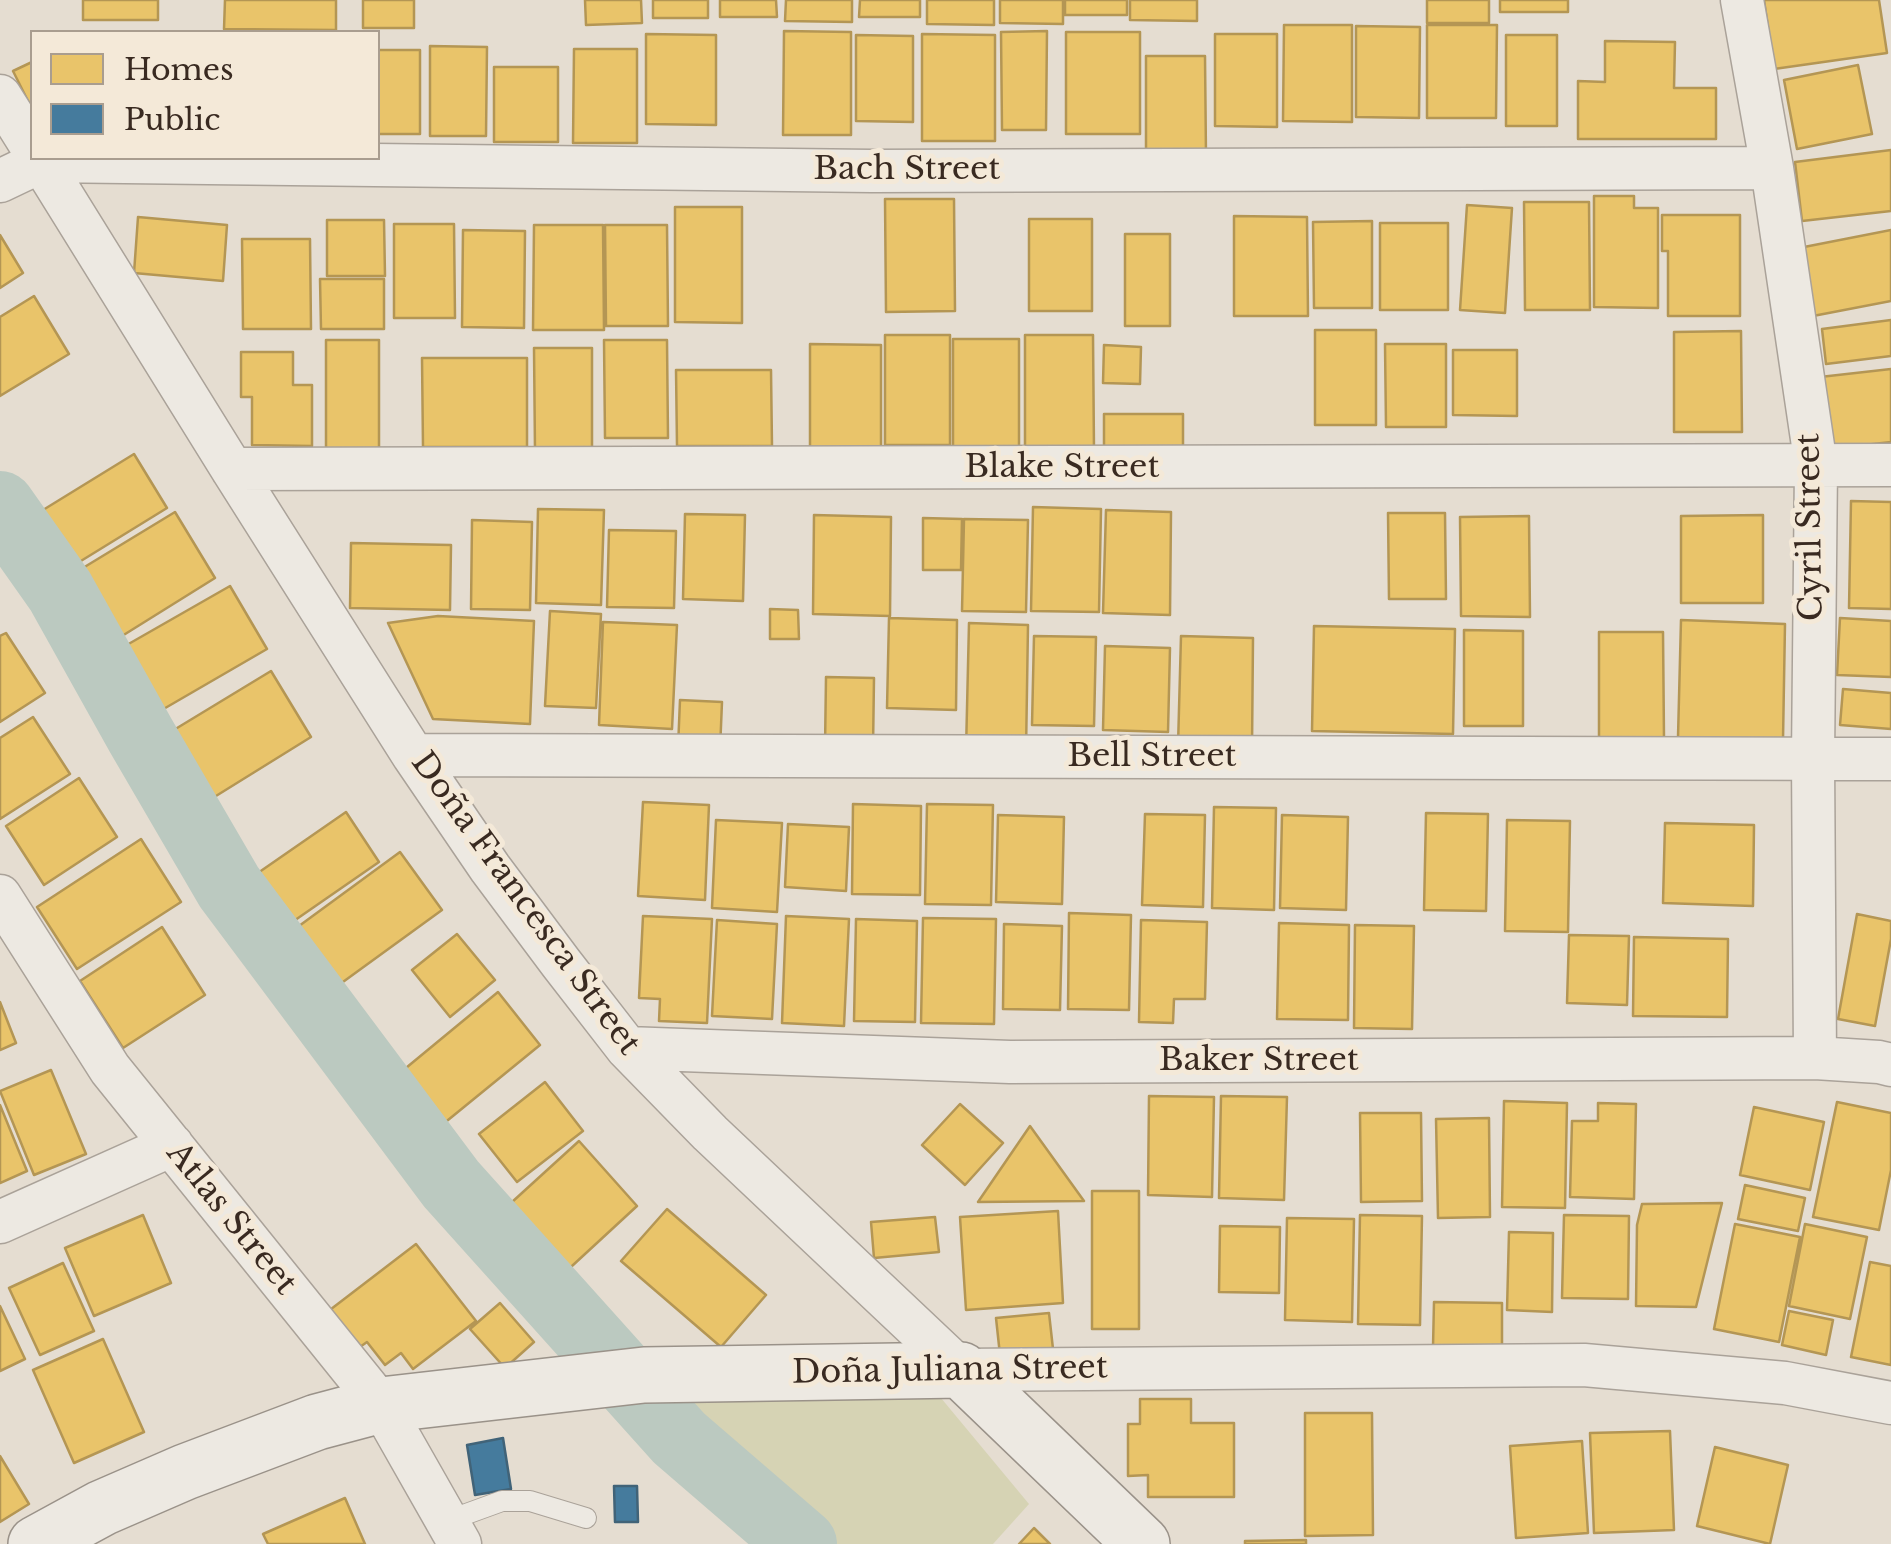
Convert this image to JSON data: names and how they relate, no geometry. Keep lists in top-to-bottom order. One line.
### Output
{"streets":{"street":["Bach Street","Blake Street","Cyril Street","Bell Street","Doña Francesca Street","Baker Street","Atlas Street","Doña Juliana Street"]},"crossings":[["Bach Street","Cyril Street"],["Blake Street","Cyril Street"],["Blake Street","Doña Francesca Street"],["Cyril Street","Bell Street"],["Cyril Street","Baker Street"],["Bell Street","Doña Francesca Street"],["Doña Francesca Street","Baker Street"],["Doña Francesca Street","Doña Juliana Street"],["Atlas Street","Doña Juliana Street"]],"legend":["Homes","Public"]}
